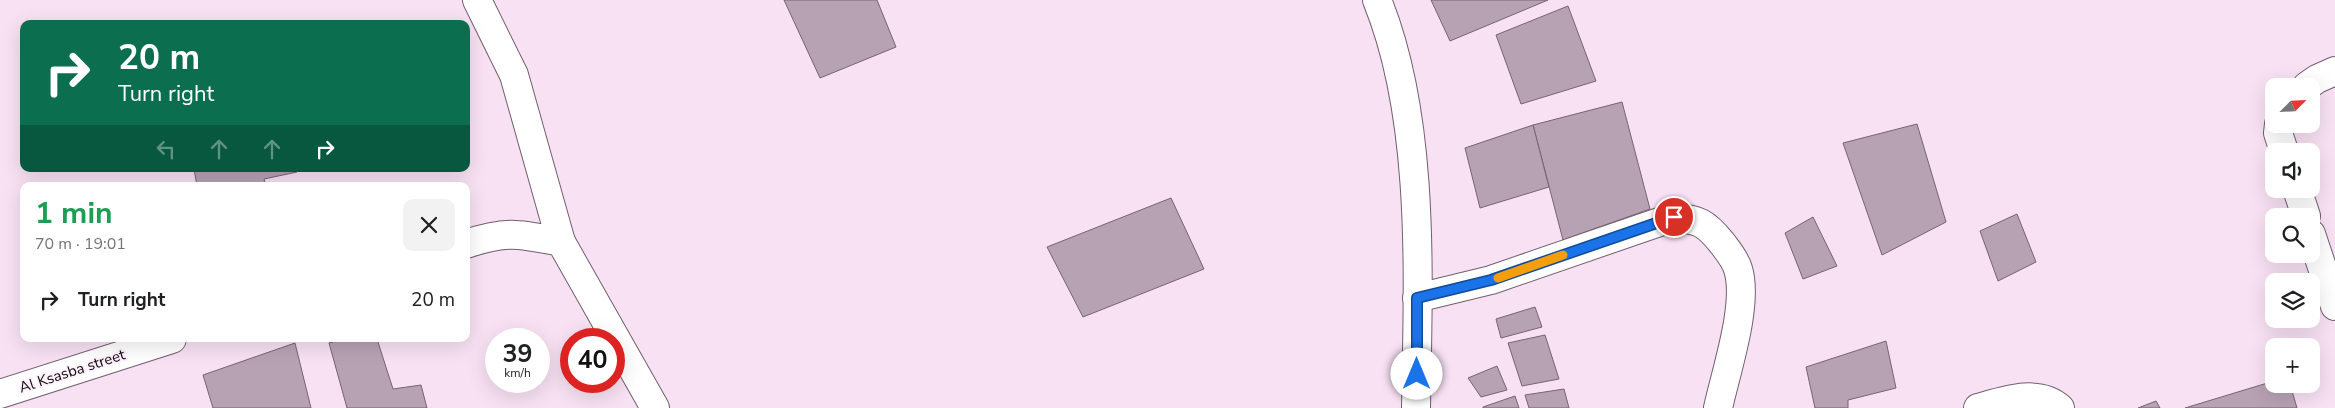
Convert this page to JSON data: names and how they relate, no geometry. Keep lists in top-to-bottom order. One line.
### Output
{"streets":{"street":["Al Ksasba street"]},"north":"top right","page":{"turn":["20 m","Turn right"],"map_buttons":"+","heading":["1 min","70 m · 19:01"],"list":[{"name":"Turn right","value":"20 m"}],"speed":"39 km/h","limit":"40"}}
